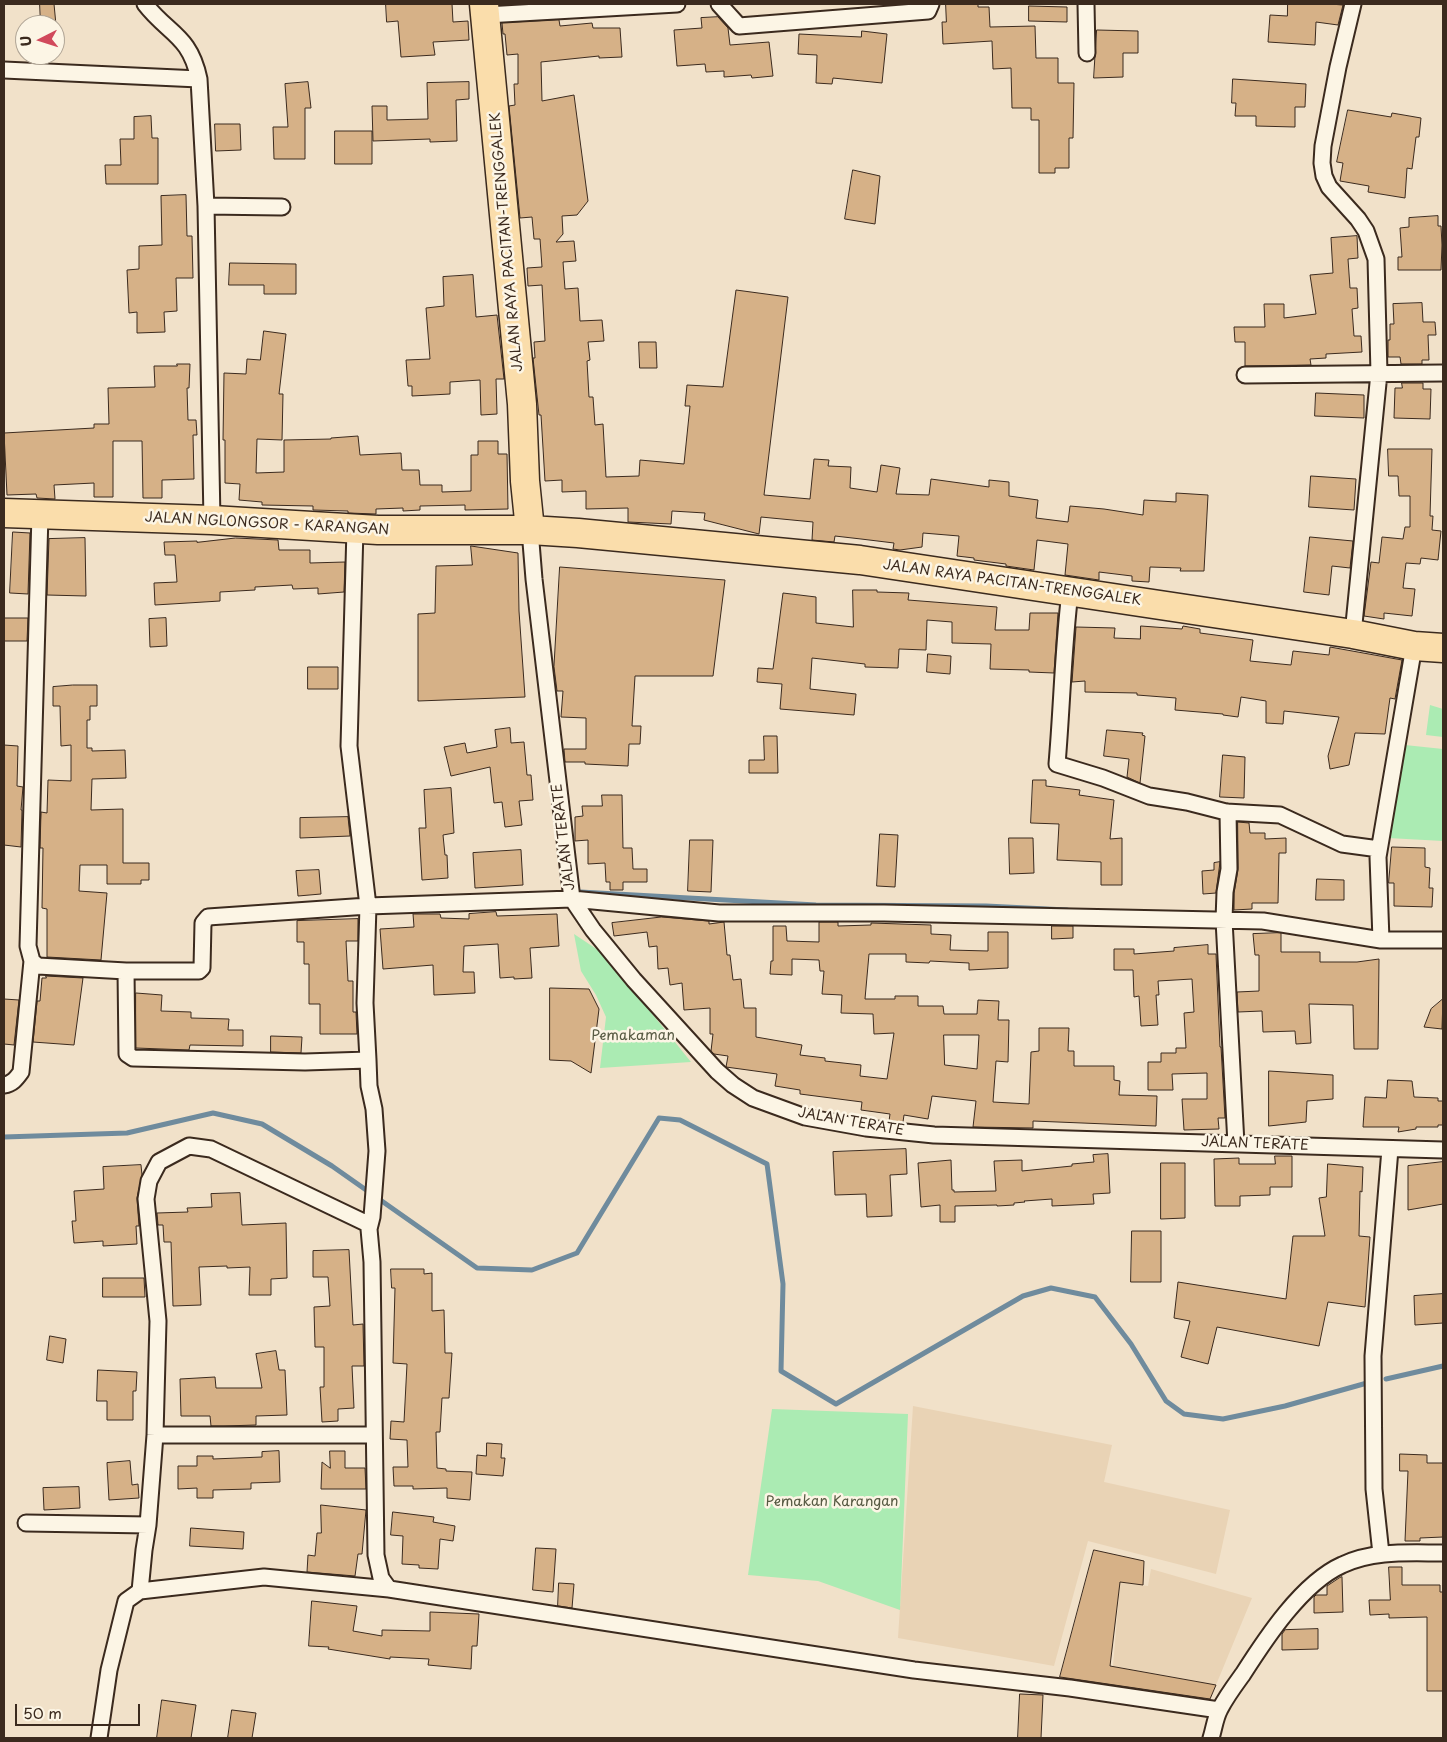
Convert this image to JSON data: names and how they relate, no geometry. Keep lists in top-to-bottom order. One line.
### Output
{"streets":{"highway":["JALAN RAYA PACITAN-TRENGGALEK","JALAN NGLONGSOR - KARANGAN"],"street":["JALAN TERATE"]},"crossings":[["JALAN RAYA PACITAN-TRENGGALEK","JALAN NGLONGSOR - KARANGAN"],["JALAN RAYA PACITAN-TRENGGALEK","JALAN TERATE"],["JALAN NGLONGSOR - KARANGAN","JALAN TERATE"]],"parks":["Pemakaman","Pemakan Karangan"],"scale_bar":"50 m","north":"left"}
